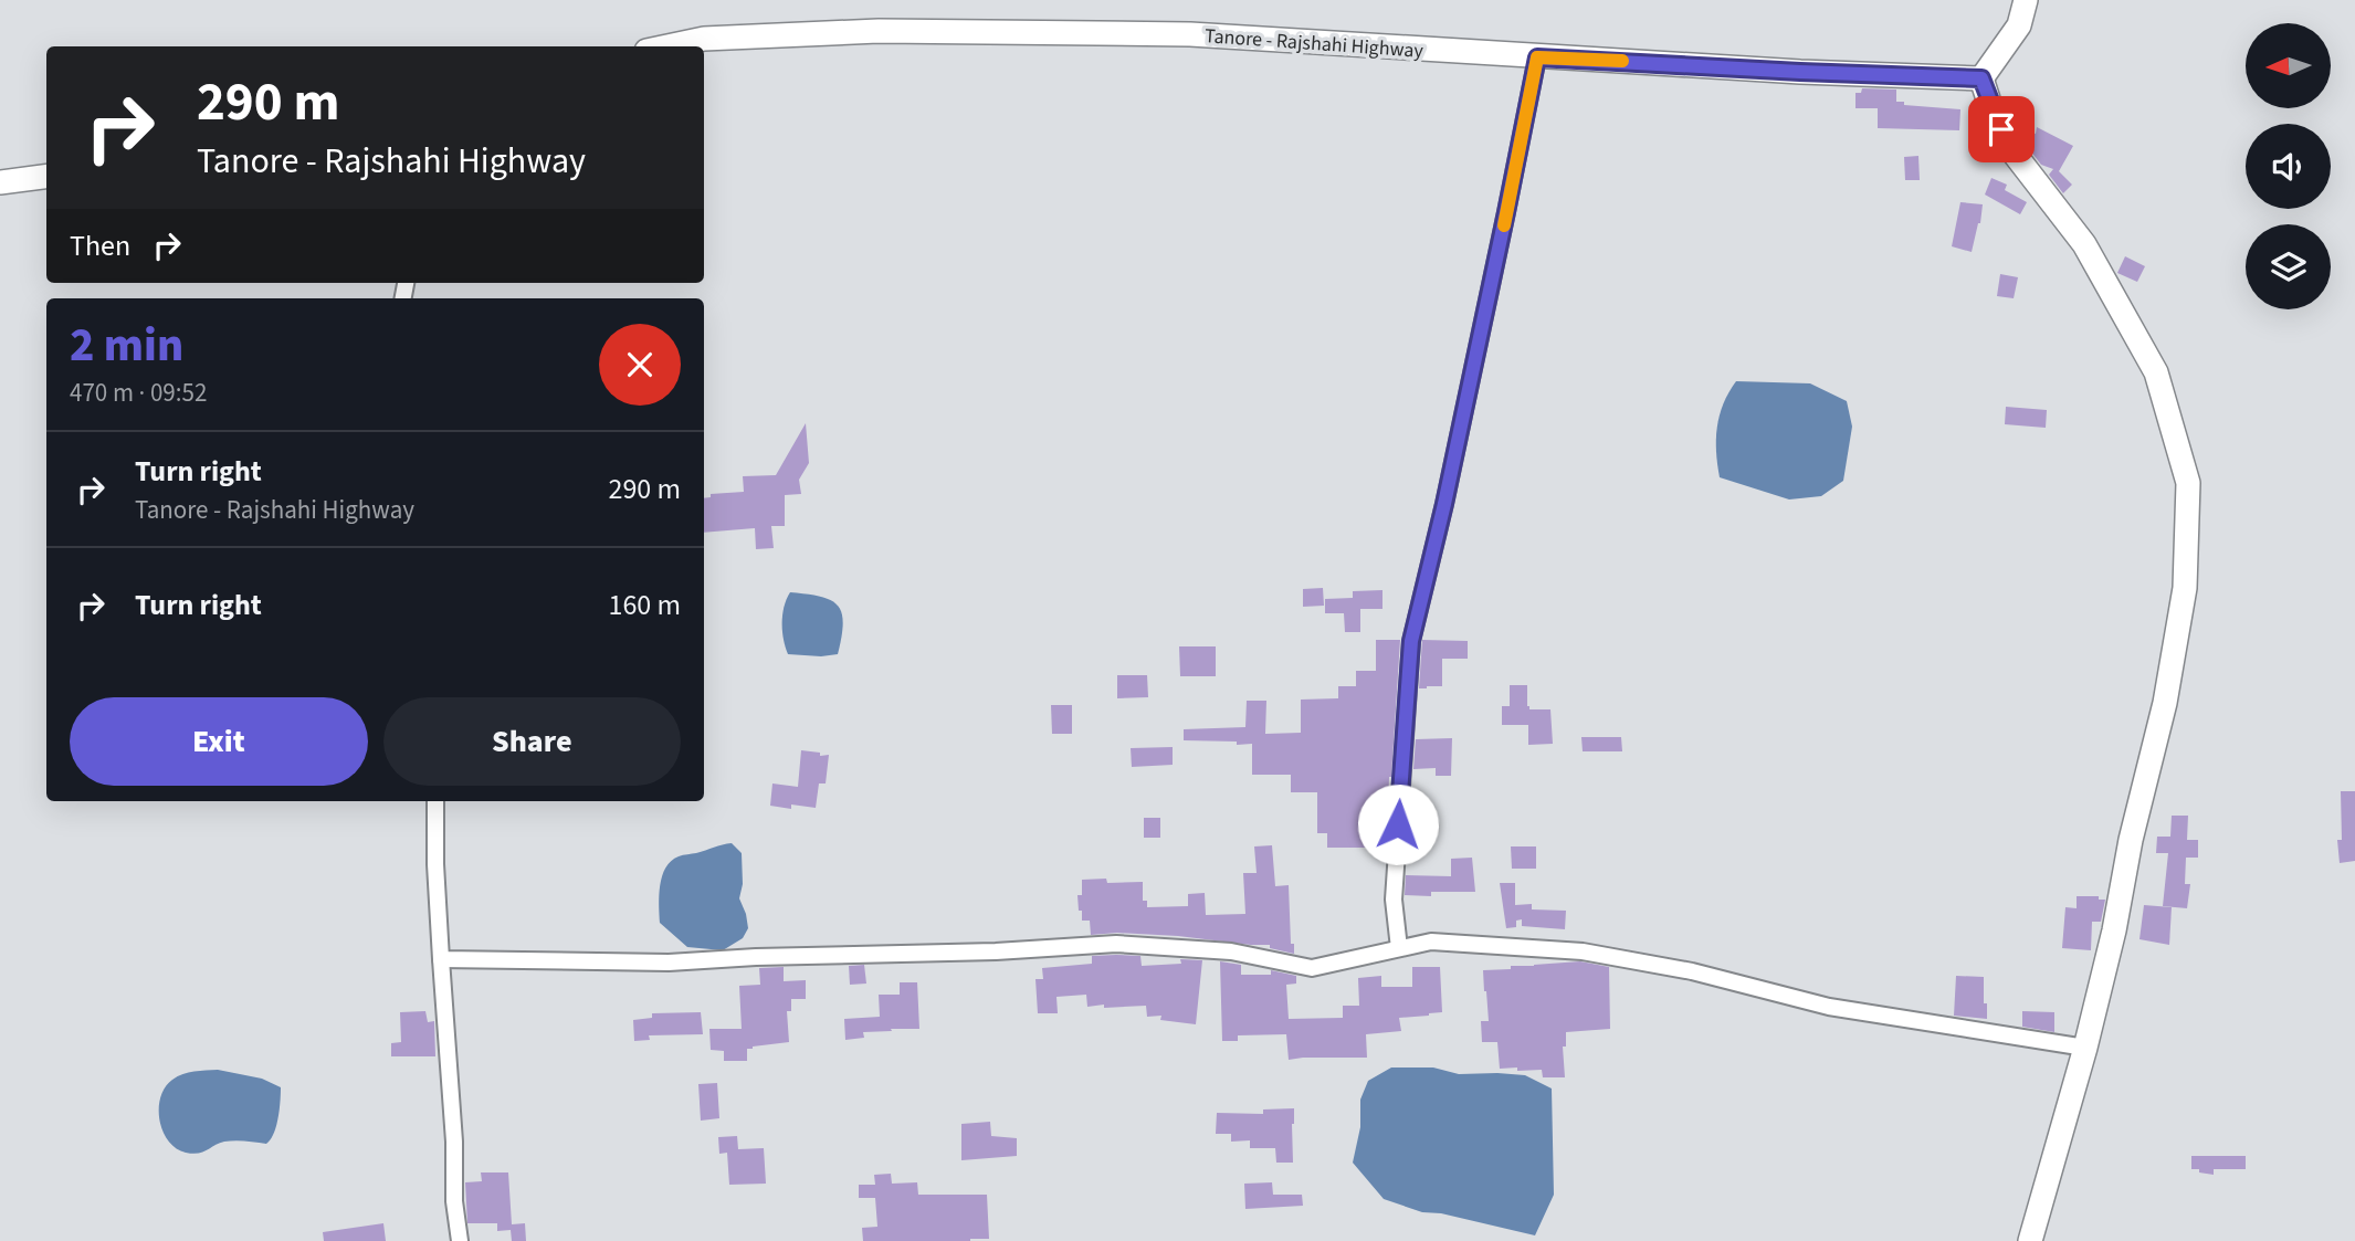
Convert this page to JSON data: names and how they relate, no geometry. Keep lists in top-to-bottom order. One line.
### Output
{"streets":{"main road":["Tanore - Rajshahi Highway"]},"north":"left","page":{"turn":["290 m","Tanore - Rajshahi Highway"],"then":"Then","heading":["2 min","470 m · 09:52"],"list":[{"name":"Turn right","note":"Tanore - Rajshahi Highway","value":"290 m"},{"name":"Turn right","value":"160 m"}],"buttons":["Exit","Share"]}}
